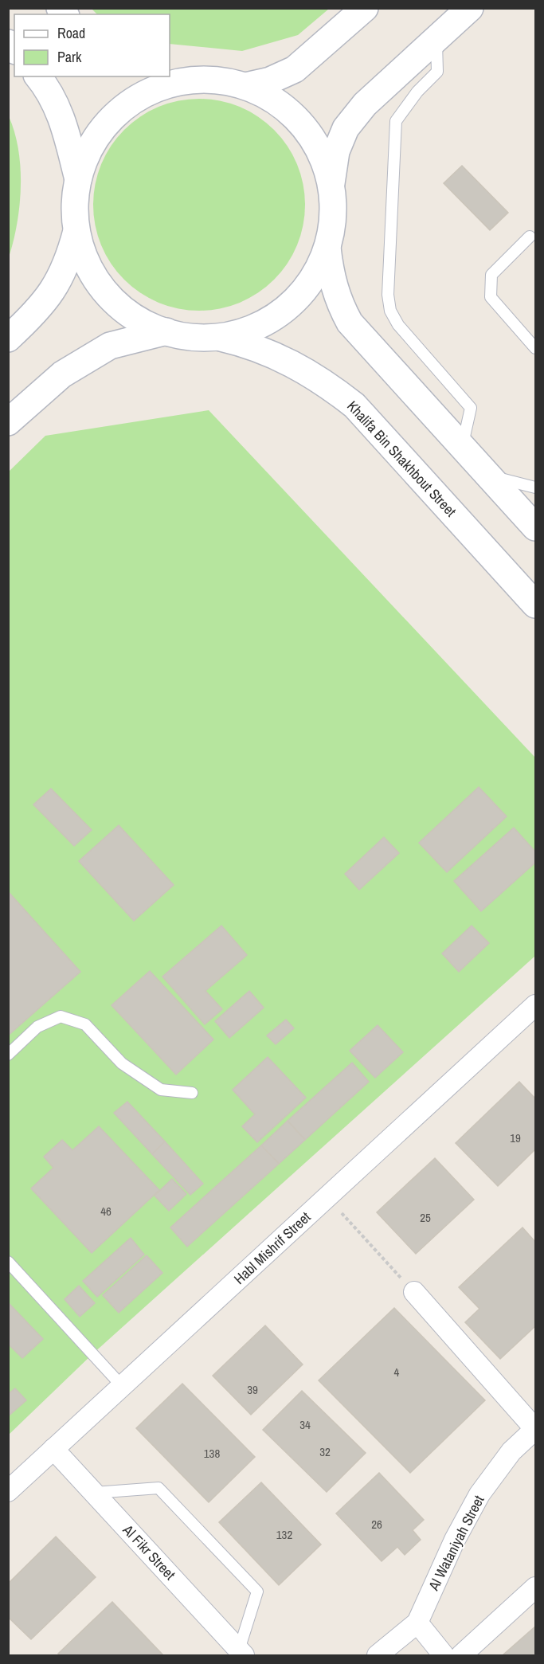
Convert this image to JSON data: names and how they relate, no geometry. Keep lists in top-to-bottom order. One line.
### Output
{"streets":{"main road":["Khalifa Bin Shakhbout Street"],"street":["Habl Mishrif Street","Al Wataniyah Street","Al Fikr Street"]},"crossings":[["Habl Mishrif Street","Al Fikr Street"]],"house_numbers":["19","46","25","4","39","34","32","138","26","132"],"legend":["Road","Park"]}
